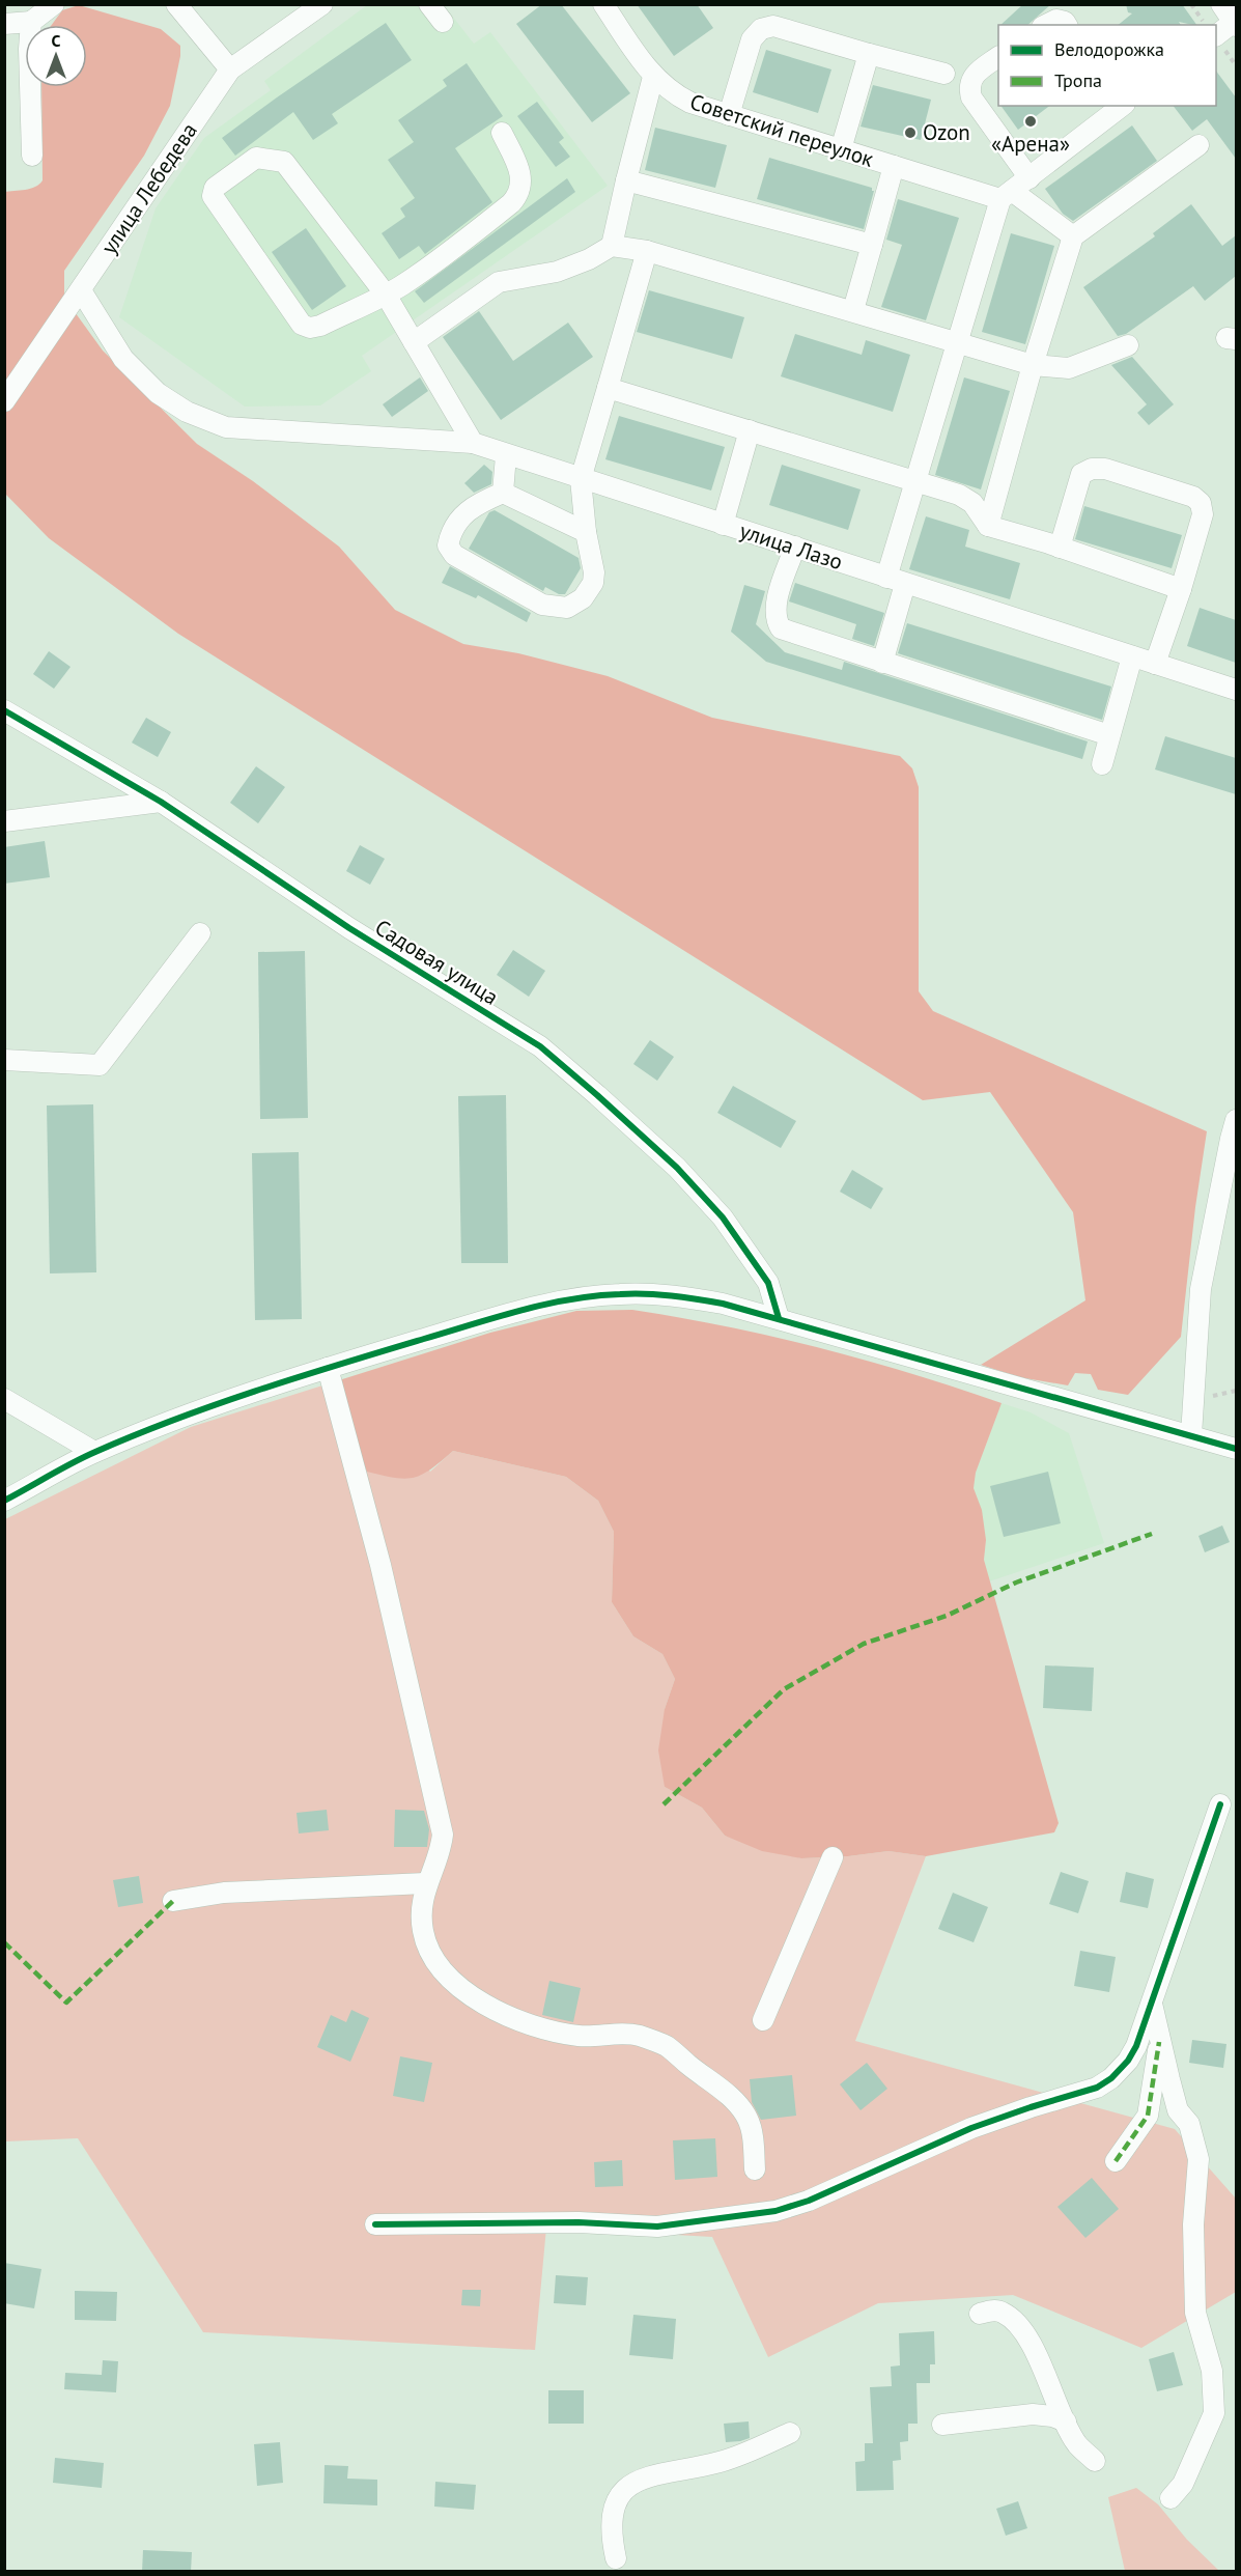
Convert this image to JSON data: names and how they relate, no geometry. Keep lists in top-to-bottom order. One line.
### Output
{"streets":{"street":["Советский переулок","улица Лебедева","улица Лазо","Садовая улица"]},"crossings":[["улица Лебедева","улица Лазо"]],"places":["«Арена»","Ozon"],"legend":["Велодорожка","Тропа"],"north":"top"}
